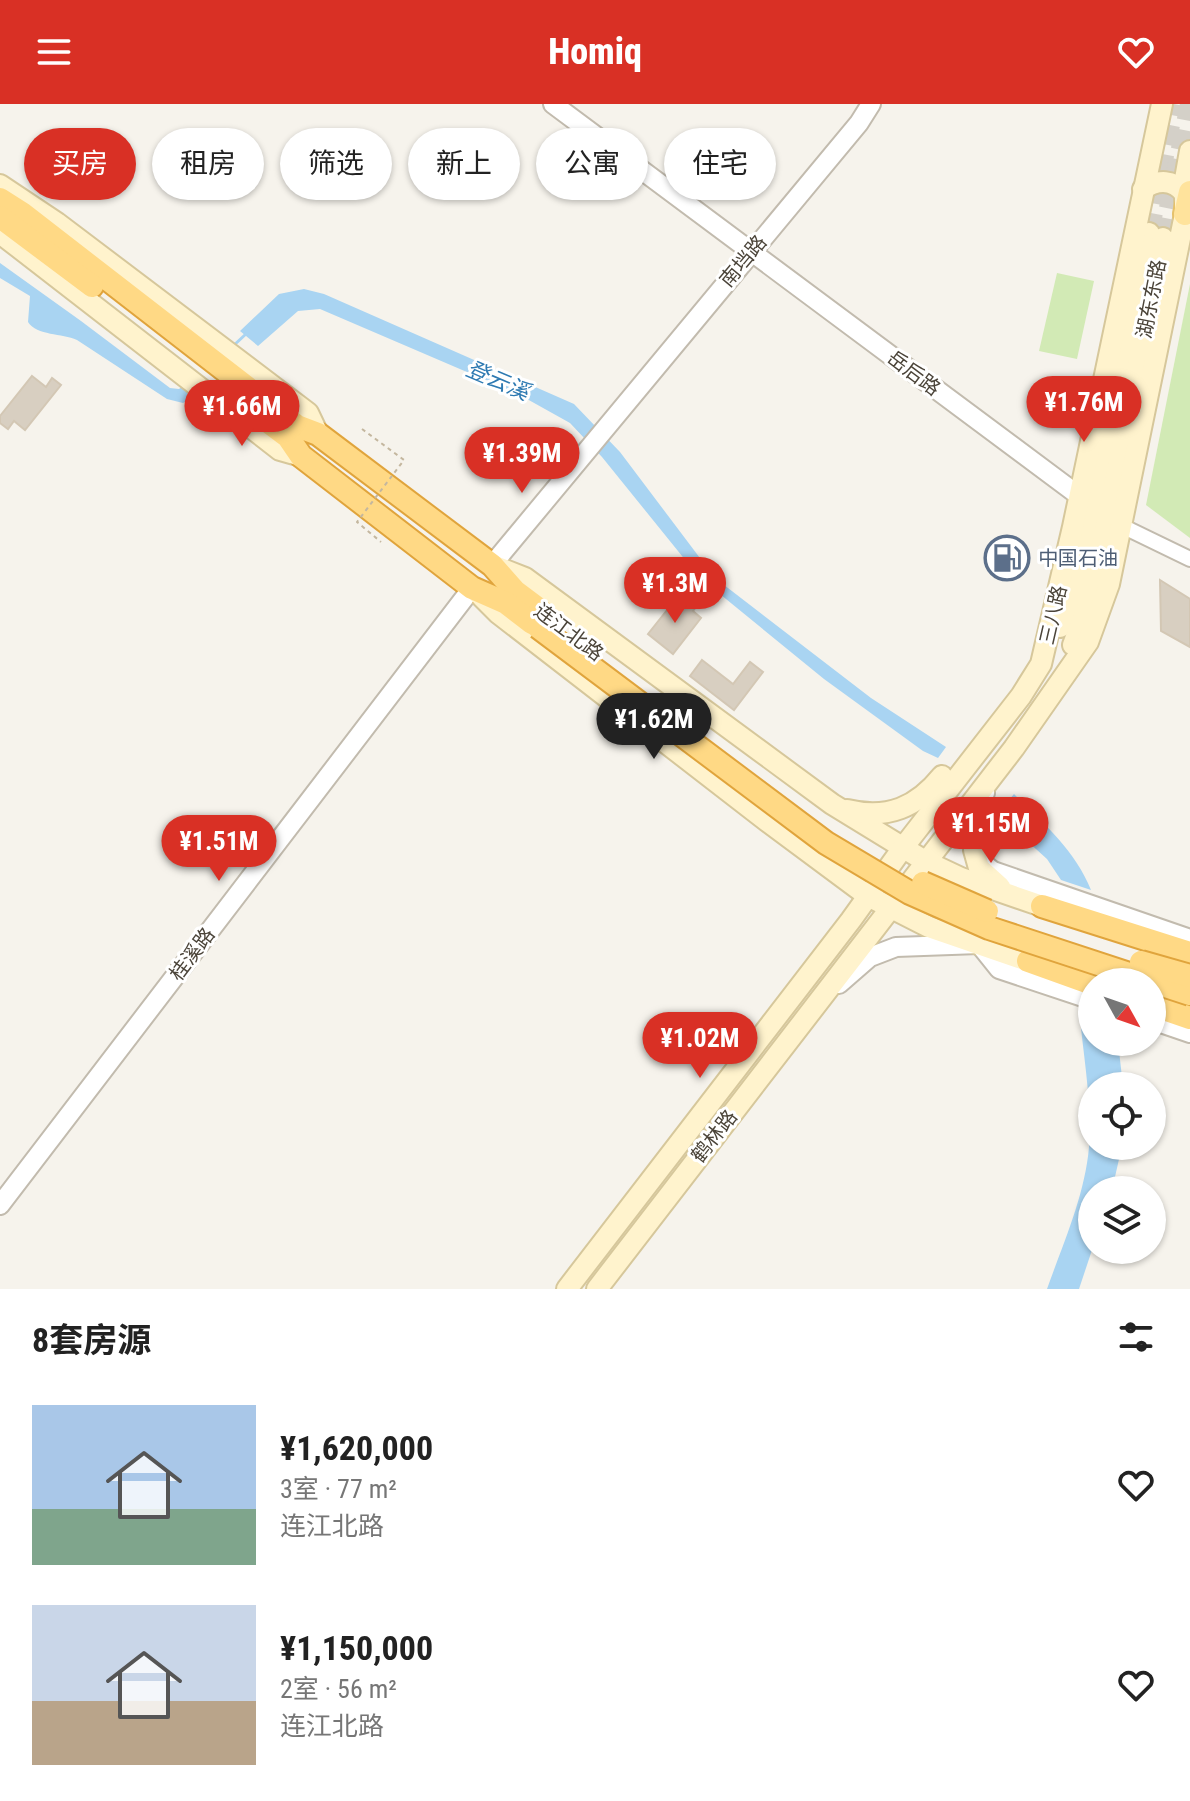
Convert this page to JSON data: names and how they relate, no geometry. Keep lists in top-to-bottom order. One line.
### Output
{"streets":{"highway":["连江北路"],"main road":["湖东东路","三八路","鹤林路"],"street":["南垱路","岳后路","桂溪路"]},"crossings":[["南垱路","岳后路"],["南垱路","连江北路"],["湖东东路","三八路"],["岳后路","三八路"],["三八路","鹤林路"],["连江北路","桂溪路"]],"water":["登云溪"],"places":{"fuel station":["中国石油"]},"north":"bottom right","page":{"header":"Homiq","chip":["买房","租房","筛选","新上","公寓","住宅"],"price":["¥1.76M","¥1.66M","¥1.39M","¥1.3M","¥1.62M","¥1.15M","¥1.51M","¥1.02M"],"heading":"8套房源","list":[{"name":"¥1,620,000","note":"3室 · 77 m² · 连江北路"},{"name":"¥1,150,000","note":"2室 · 56 m² · 连江北路"}]}}
